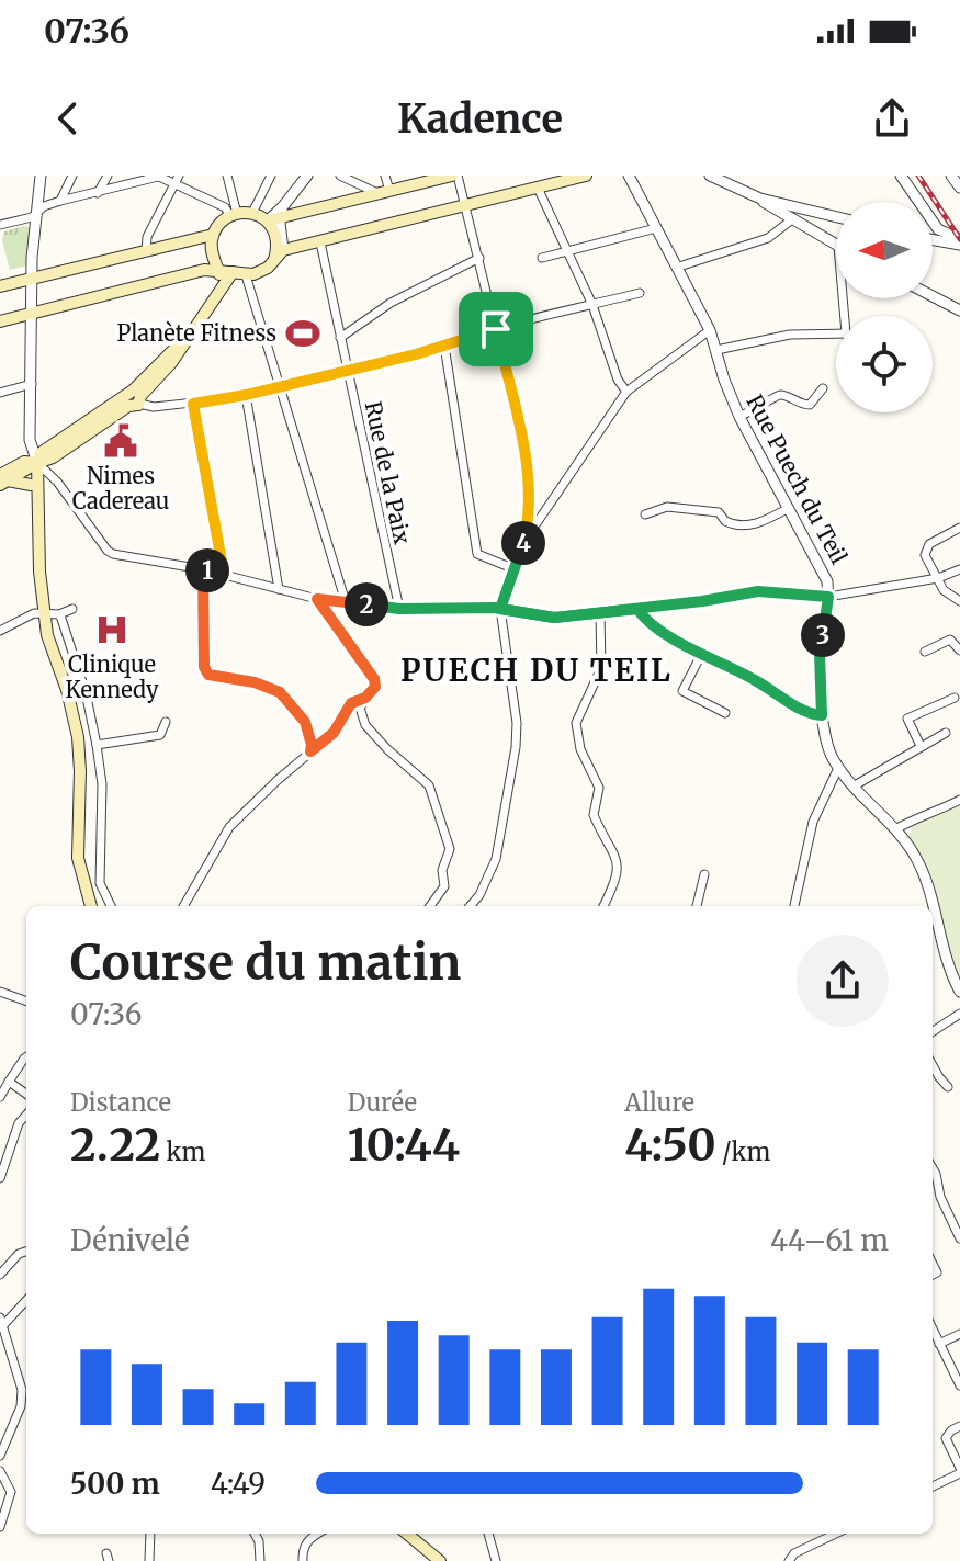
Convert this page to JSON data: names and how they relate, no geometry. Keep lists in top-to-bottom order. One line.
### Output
{"streets":{"street":["Rue de la Paix","Rue Puech du Teil"]},"districts":["PUECH DU TEIL"],"places":{"sports":["Planète Fitness"],"public building":["Nimes Cadereau"],"hospital":["Clinique Kennedy"]},"north":"left","page":{"status":"07:36","header":"Kadence","pins":["4","1","2","3"],"heading":["Course du matin","07:36"],"stats":[["Distance","2.22 km"],["Durée","10:44"],["Allure","4:50 /km"]],"chart":["Dénivelé","44–61 m"],"list":[{"name":"500 m","note":"4:49"}]}}
